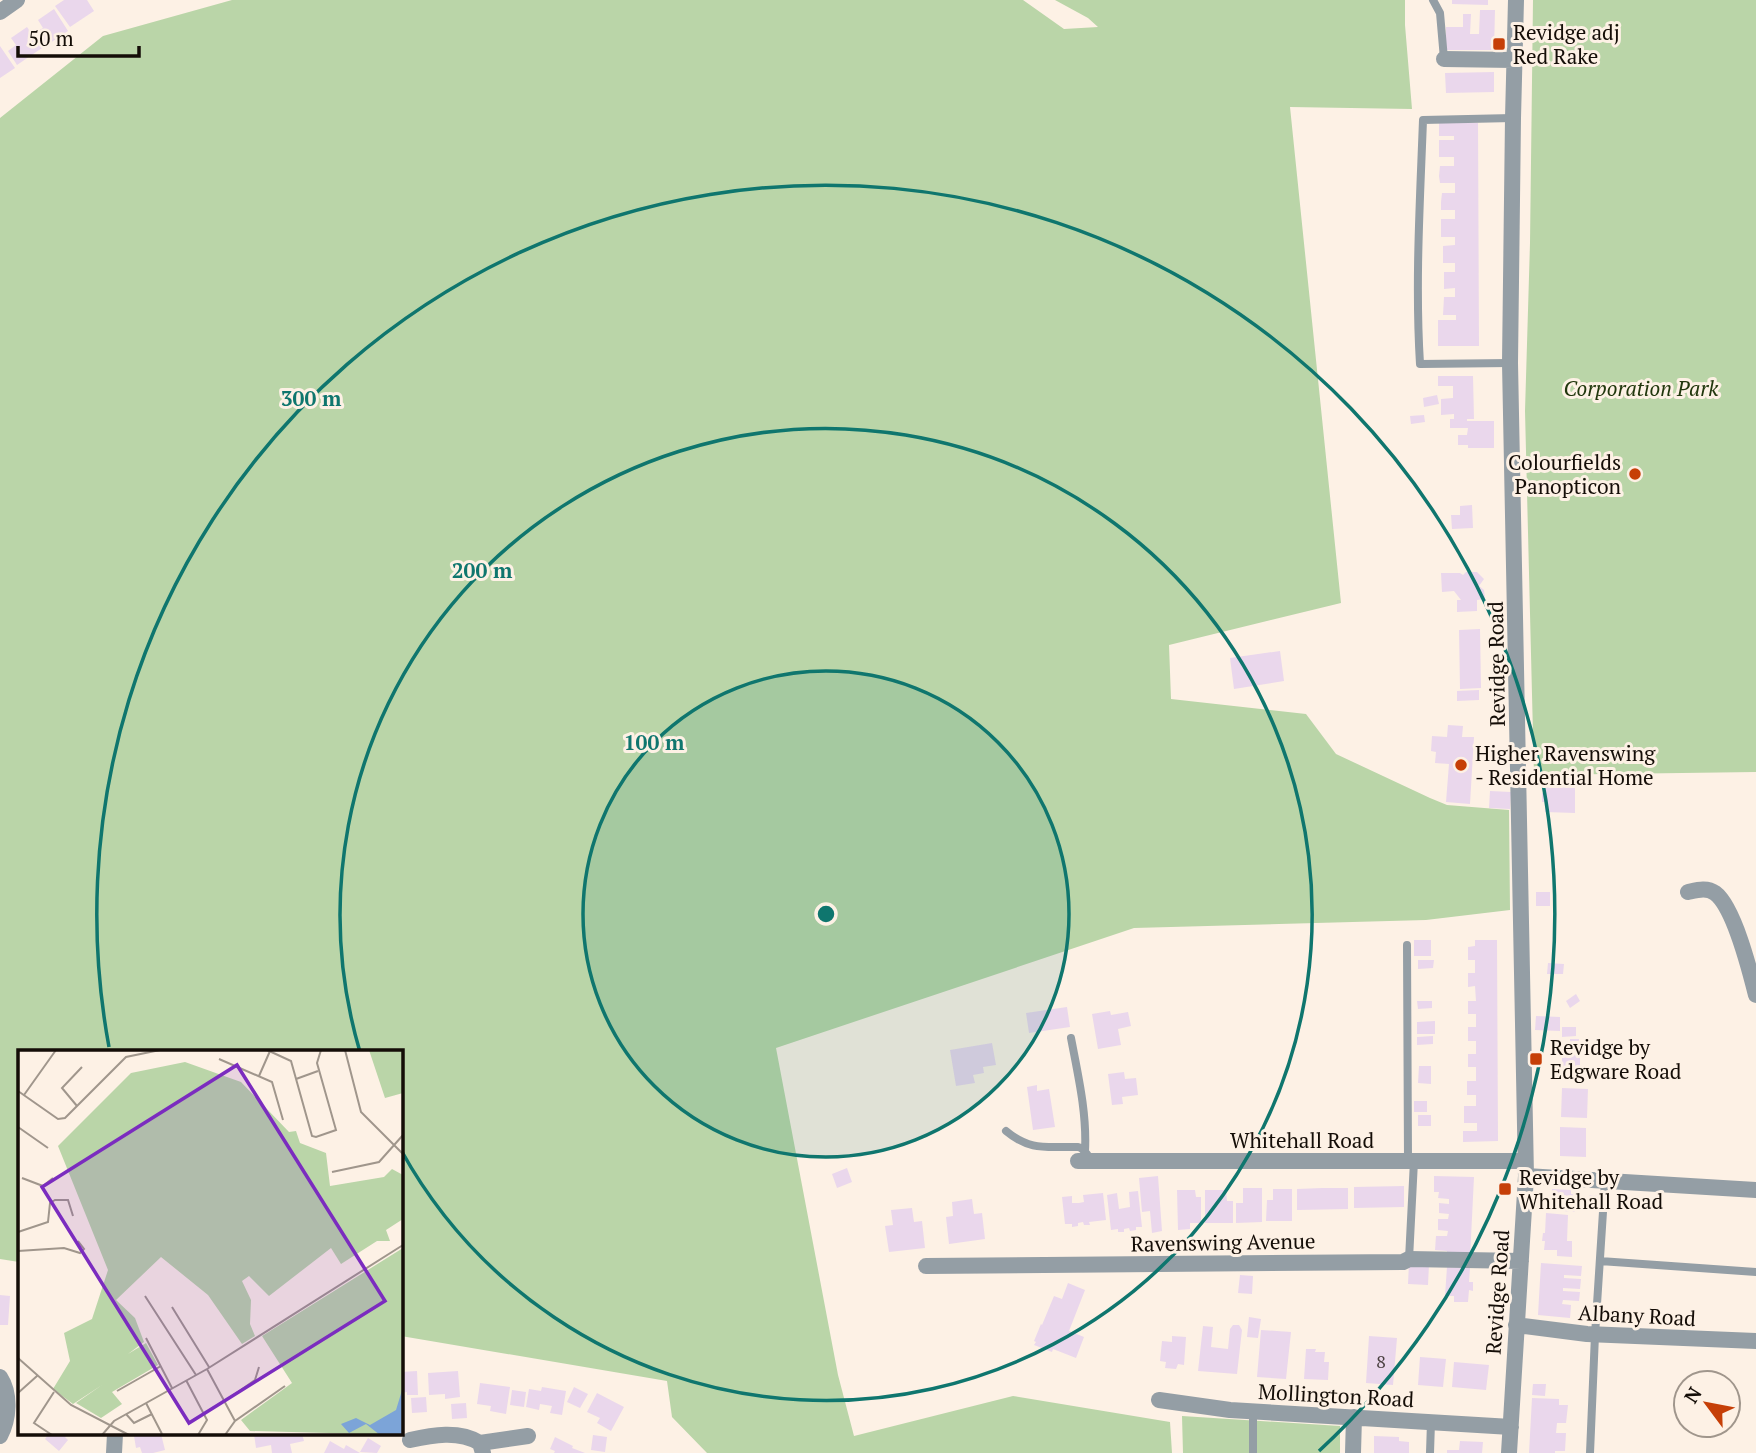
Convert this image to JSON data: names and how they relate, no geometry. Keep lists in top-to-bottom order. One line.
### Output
{"streets":{"street":["Revidge Road","Whitehall Road","Ravenswing Avenue","Albany Road","Mollington Road"]},"crossings":[["Revidge Road","Whitehall Road"],["Revidge Road","Ravenswing Avenue"],["Revidge Road","Albany Road"],["Revidge Road","Mollington Road"]],"parks":["Corporation Park"],"places":{"transit":["Revidge adj Red Rake","Revidge by Edgware Road","Revidge by Whitehall Road"],"other":["Colourfields Panopticon","Higher Ravenswing - Residential Home"]},"house_numbers":["8"],"scale_bar":"50 m","north":"top left","rings":["300 m","200 m","100 m"]}
